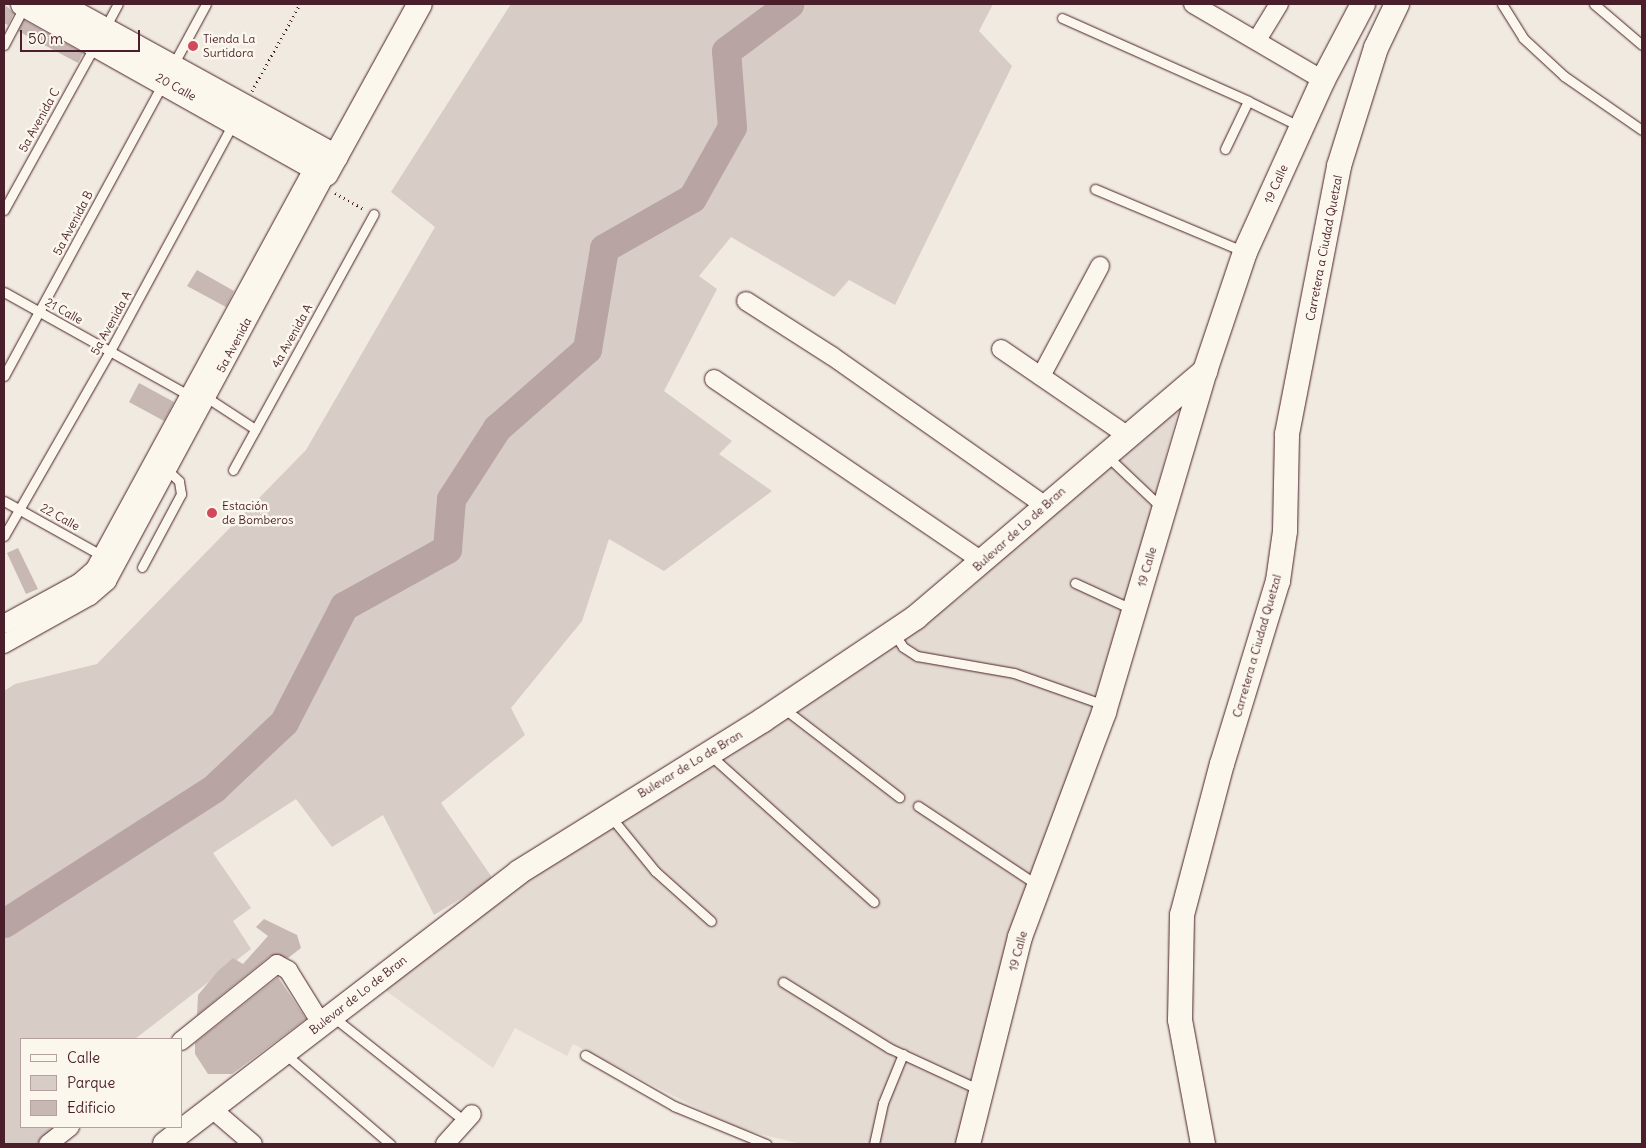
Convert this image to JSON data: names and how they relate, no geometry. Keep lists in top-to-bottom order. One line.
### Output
{"streets":{"street":["20 Calle","19 Calle","Carretera a Ciudad Quetzal","5a Avenida","Bulevar de Lo de Bran"],"lane":["5a Avenida C","5a Avenida B","21 Calle","5a Avenida A","4a Avenida A","22 Calle"]},"crossings":[["20 Calle","5a Avenida C"],["20 Calle","5a Avenida B"],["20 Calle","5a Avenida A"],["20 Calle","5a Avenida"],["19 Calle","Bulevar de Lo de Bran"],["5a Avenida B","21 Calle"],["21 Calle","5a Avenida A"],["21 Calle","4a Avenida A"],["21 Calle","5a Avenida"],["5a Avenida A","22 Calle"],["5a Avenida","22 Calle"]],"places":["Tienda La Surtidora","Estación de Bomberos"],"legend":["Calle","Parque","Edificio"],"scale_bar":"50 m"}
